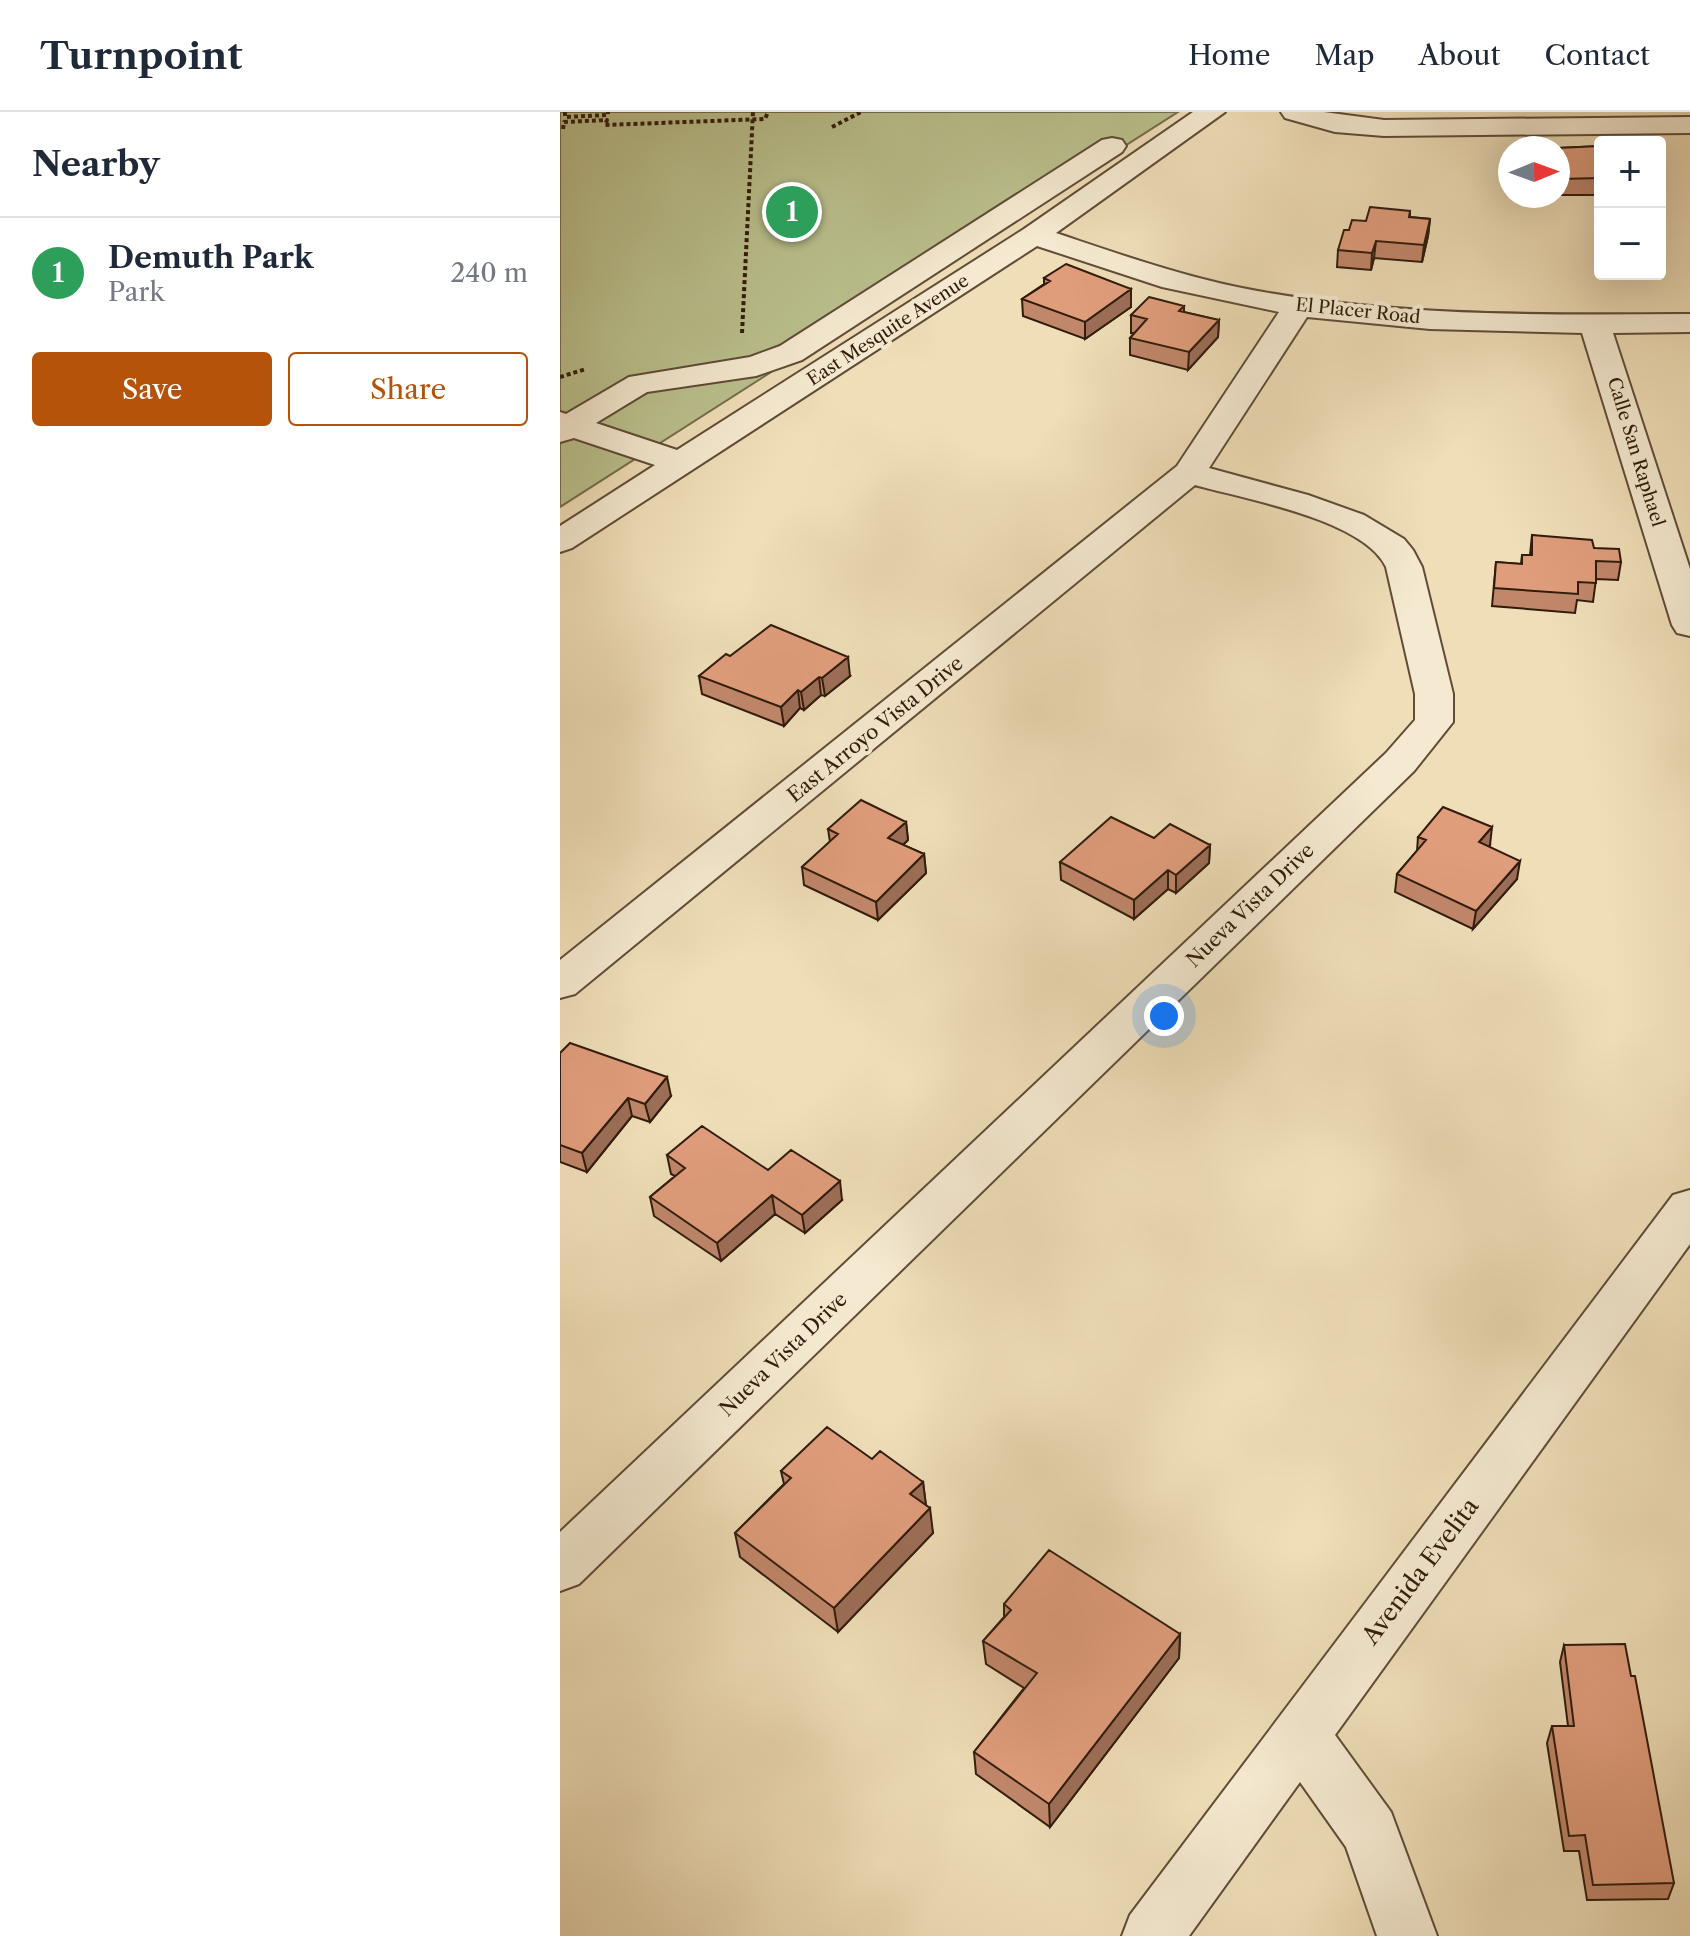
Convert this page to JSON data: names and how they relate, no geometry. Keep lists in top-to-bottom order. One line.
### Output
{"streets":{"street":["El Placer Road","East Mesquite Avenue","Calle San Raphael","East Arroyo Vista Drive","Nueva Vista Drive","Avenida Evelita"]},"crossings":[["El Placer Road","East Mesquite Avenue"],["El Placer Road","Calle San Raphael"],["East Arroyo Vista Drive","Nueva Vista Drive"]],"north":"right","page":{"header":"Turnpoint","nav":["Home","Map","About","Contact"],"heading":"Nearby","map_buttons":["+","−"],"pins":"1","list":[{"mark":"1","name":"Demuth Park","note":"Park","value":"240 m"}],"buttons":["Save","Share"]}}
